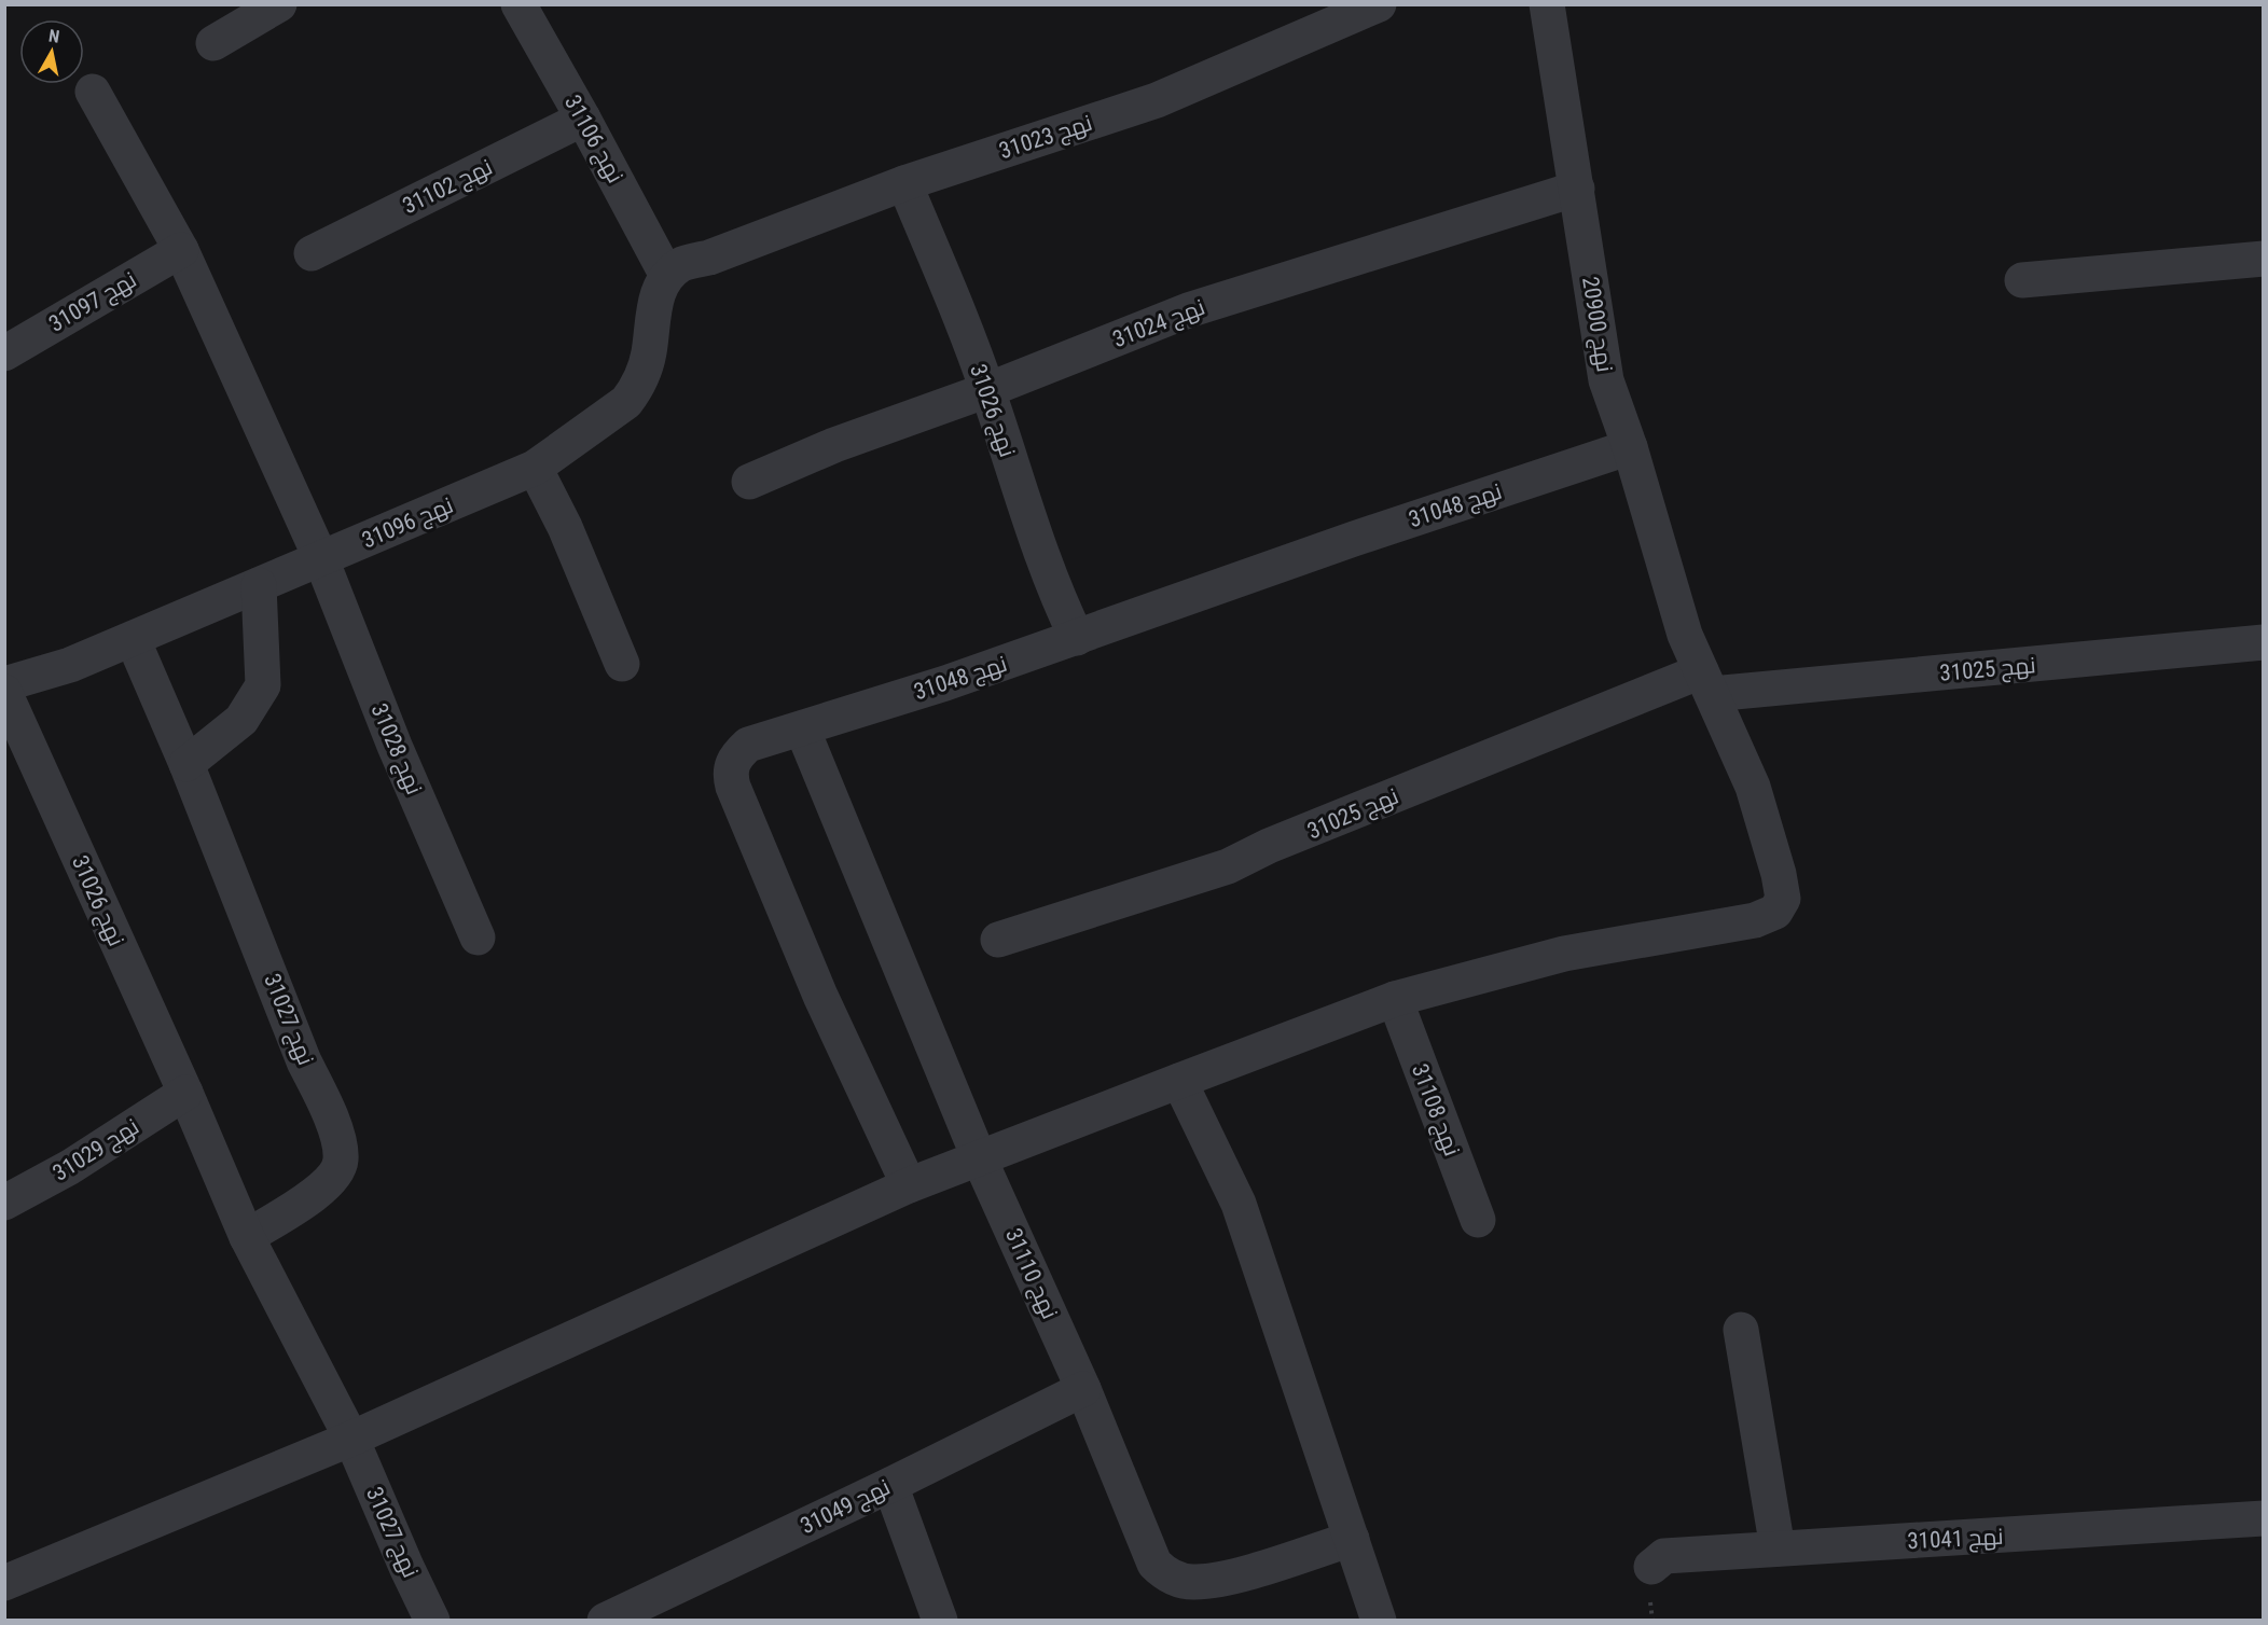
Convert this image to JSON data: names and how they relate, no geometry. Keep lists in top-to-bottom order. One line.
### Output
{"streets":{"street":["نهج 31023","نهج 31106","نهج 31102","نهج 31097","نهج 31024","نهج 20900","نهج 31026","نهج 31048","نهج 31096","نهج 31025","نهج 31028","نهج 31027","نهج 31108","نهج 31029","نهج 31110","نهج 31049","نهج 31041"]},"crossings":[["نهج 31023","نهج 31106"],["نهج 31023","نهج 31026"],["نهج 31023","نهج 31096"],["نهج 31106","نهج 31102"],["نهج 31106","نهج 31096"],["نهج 31097","نهج 31028"],["نهج 31024","نهج 20900"],["نهج 31024","نهج 31026"],["نهج 20900","نهج 31048"],["نهج 20900","نهج 31025"],["نهج 20900","نهج 31027"],["نهج 20900","نهج 31108"],["نهج 20900","نهج 31110"],["نهج 31026","نهج 31048"],["نهج 31026","نهج 31096"],["نهج 31026","نهج 31027"],["نهج 31026","نهج 31029"],["نهج 31048","نهج 31110"],["نهج 31096","نهج 31028"],["نهج 31096","نهج 31027"],["نهج 31027","نهج 31029"],["نهج 31110","نهج 31049"]],"north":"top"}
